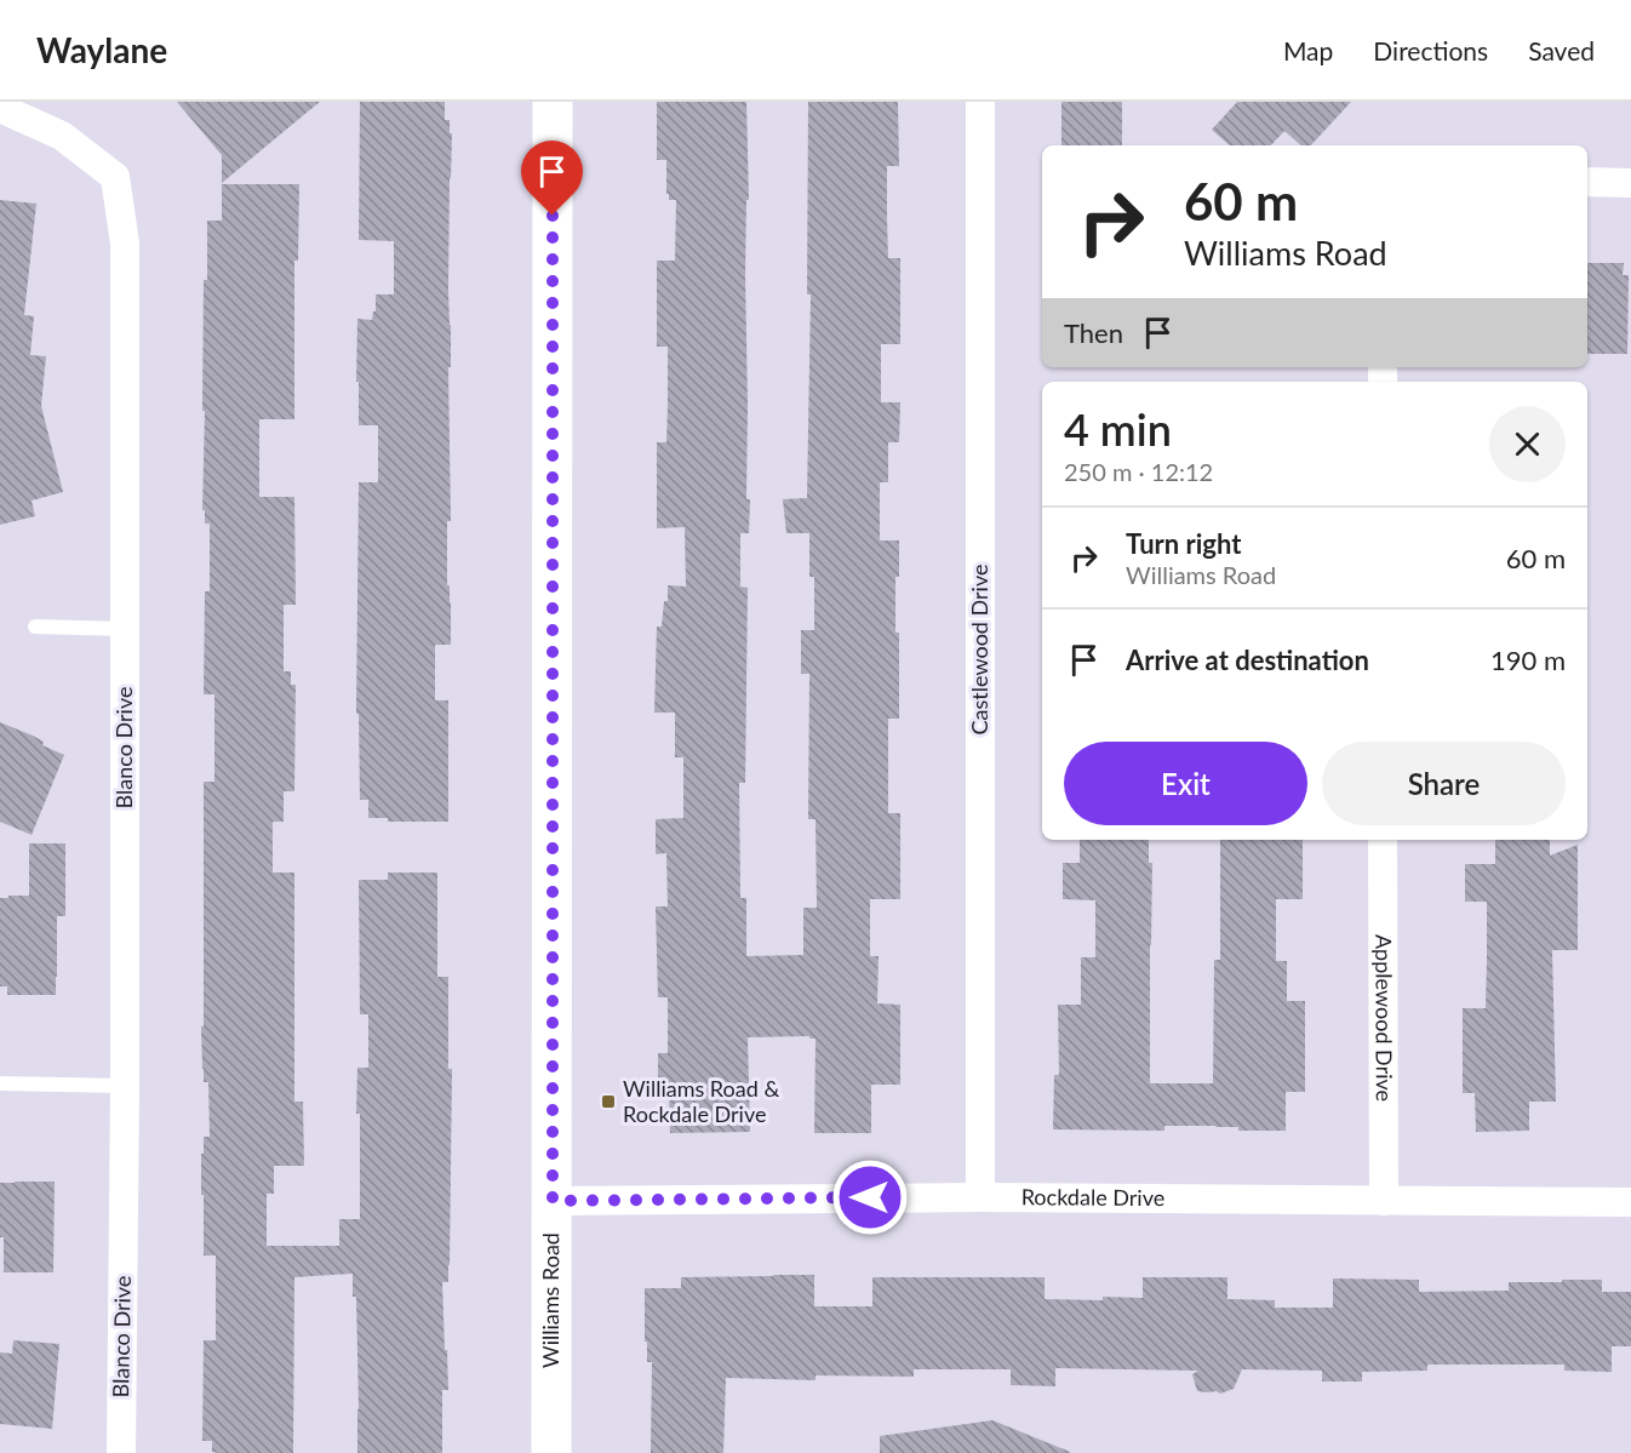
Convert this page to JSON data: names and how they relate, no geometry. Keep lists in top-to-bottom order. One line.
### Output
{"streets":{"street":["Castlewood Drive","Blanco Drive","Applewood Drive","Rockdale Drive","Williams Road"]},"crossings":[["Castlewood Drive","Rockdale Drive"],["Applewood Drive","Rockdale Drive"],["Rockdale Drive","Williams Road"]],"places":{"transit":["Williams Road & Rockdale Drive"]},"page":{"header":"Waylane","nav":["Map","Directions","Saved"],"turn":["60 m","Williams Road"],"then":"Then","heading":["4 min","250 m · 12:12"],"list":[{"name":"Turn right","note":"Williams Road","value":"60 m"},{"name":"Arrive at destination","value":"190 m"}],"buttons":["Exit","Share"]}}
